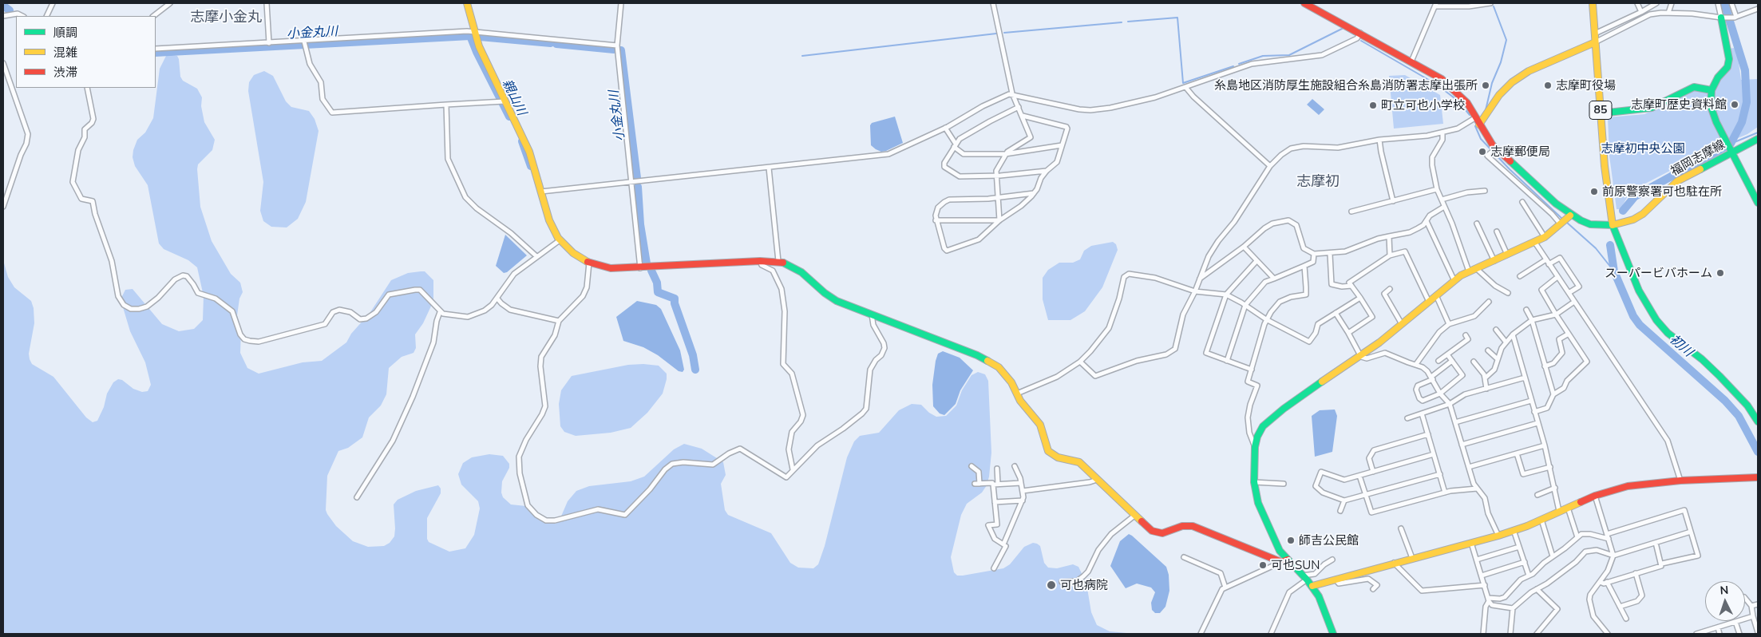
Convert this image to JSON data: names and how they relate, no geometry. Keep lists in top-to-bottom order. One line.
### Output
{"streets":{"street":["85","福岡志摩線"]},"crossings":[["85","福岡志摩線"]],"districts":["志摩小金丸","志摩初"],"water":["小金丸川","親山川","初川"],"parks":["志摩初中央公園"],"places":["糸島地区消防厚生施設組合糸島消防署志摩出張所","志摩町役場","志摩町歴史資料館","町立可也小学校","志摩郵便局","前原警察署可也駐在所","スーパービバホーム","師吉公民館","可也SUN","可也病院"],"legend":["順調","混雑","渋滞"],"north":"top"}
